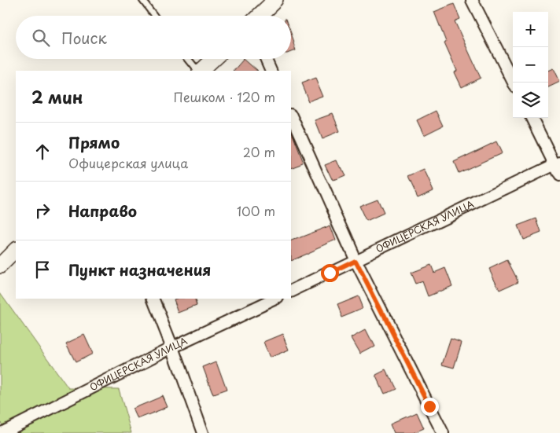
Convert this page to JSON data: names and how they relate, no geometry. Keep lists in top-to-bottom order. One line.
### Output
{"streets":{"street":["ОФИЦЕРСКАЯ УЛИЦА"]},"page":{"map_buttons":["+","−"],"search":"Поиск","heading":["2 мин","Пешком · 120 m"],"list":[["Прямо","Офицерская улица","20 m"],["Направо","100 m"],"Пункт назначения"]}}
